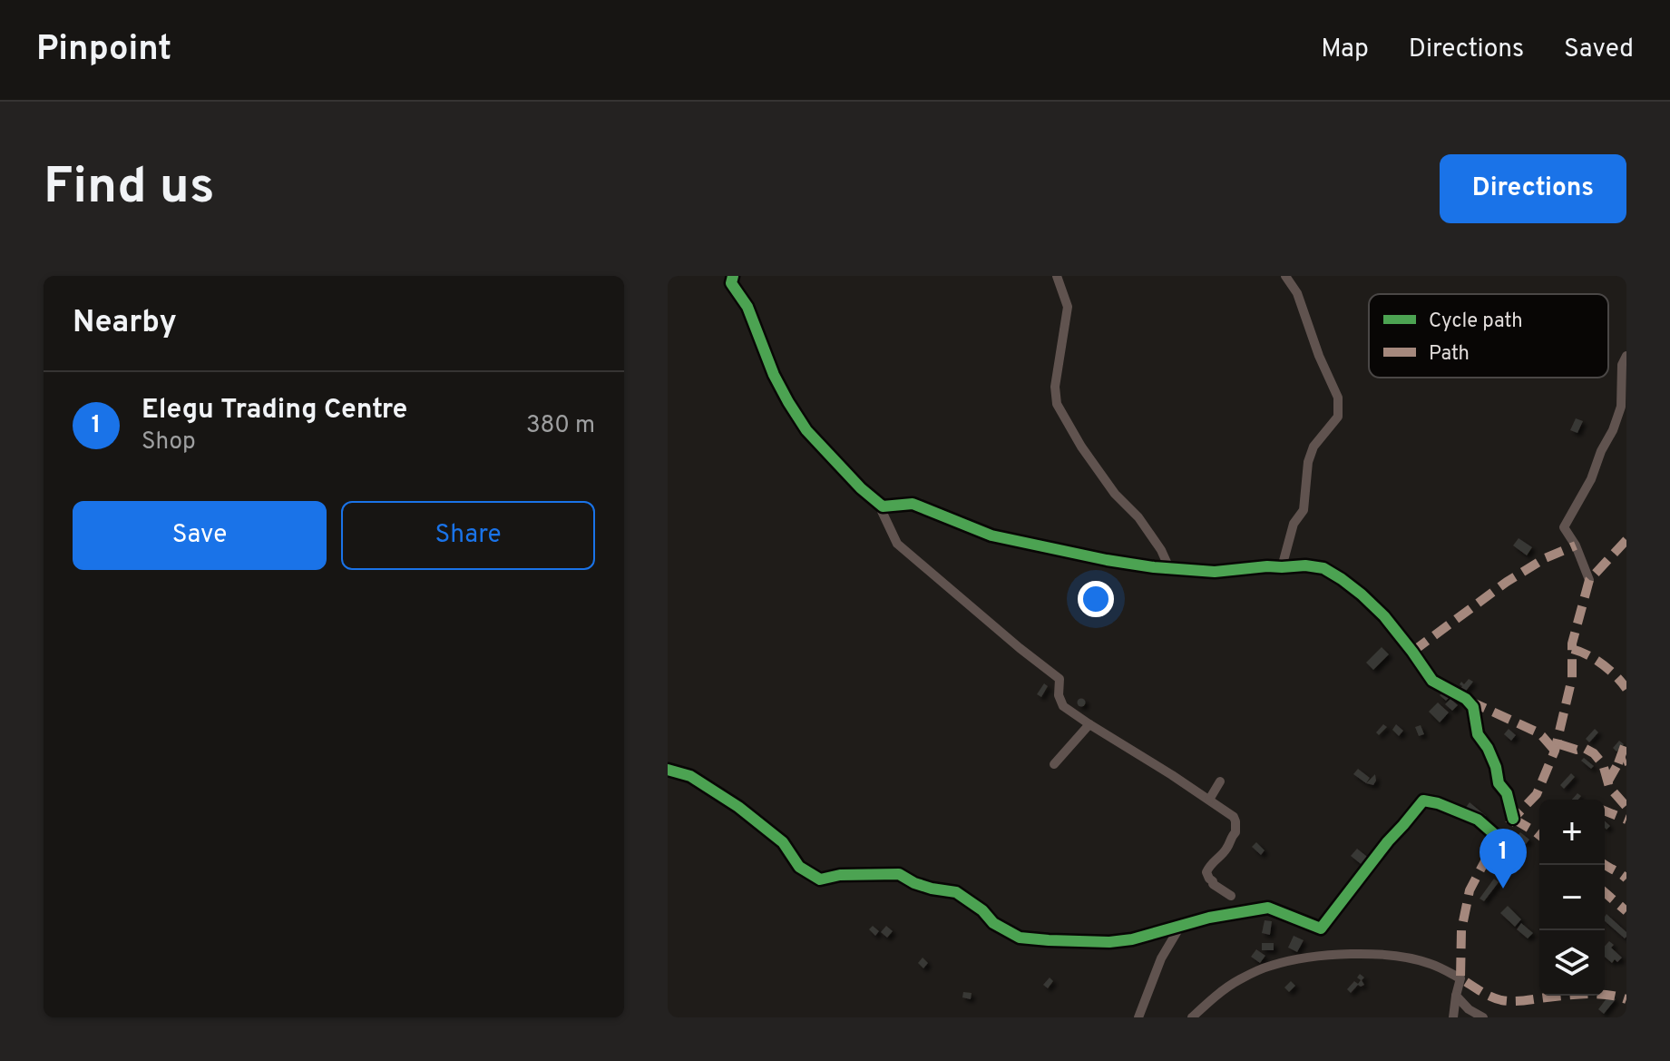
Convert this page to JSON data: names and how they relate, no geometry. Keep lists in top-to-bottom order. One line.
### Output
{"legend":["Cycle path","Path"],"page":{"header":"Pinpoint","nav":["Map","Directions","Saved"],"buttons":["Directions",["Save","Share"]],"title":"Find us","heading":"Nearby","list":[{"mark":"1","name":"Elegu Trading Centre","note":"Shop","value":"380 m"}],"map_buttons":["+","−"],"pins":"1"}}
